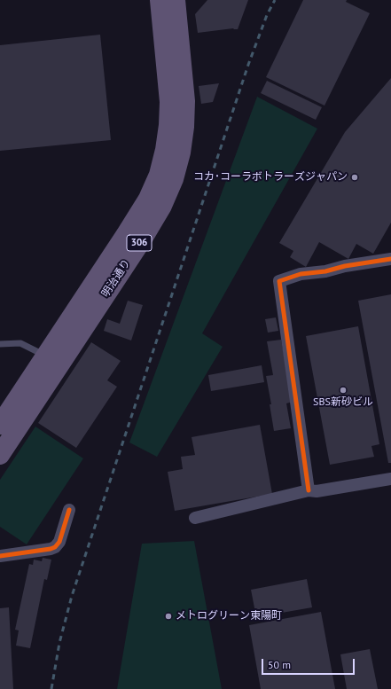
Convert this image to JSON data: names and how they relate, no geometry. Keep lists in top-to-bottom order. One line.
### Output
{"streets":{"main road":["306","明治通り"]},"places":["コカ･コーラボトラーズジャパン","SBS新砂ビル","メトログリーン東陽町"],"scale_bar":"50 m"}
